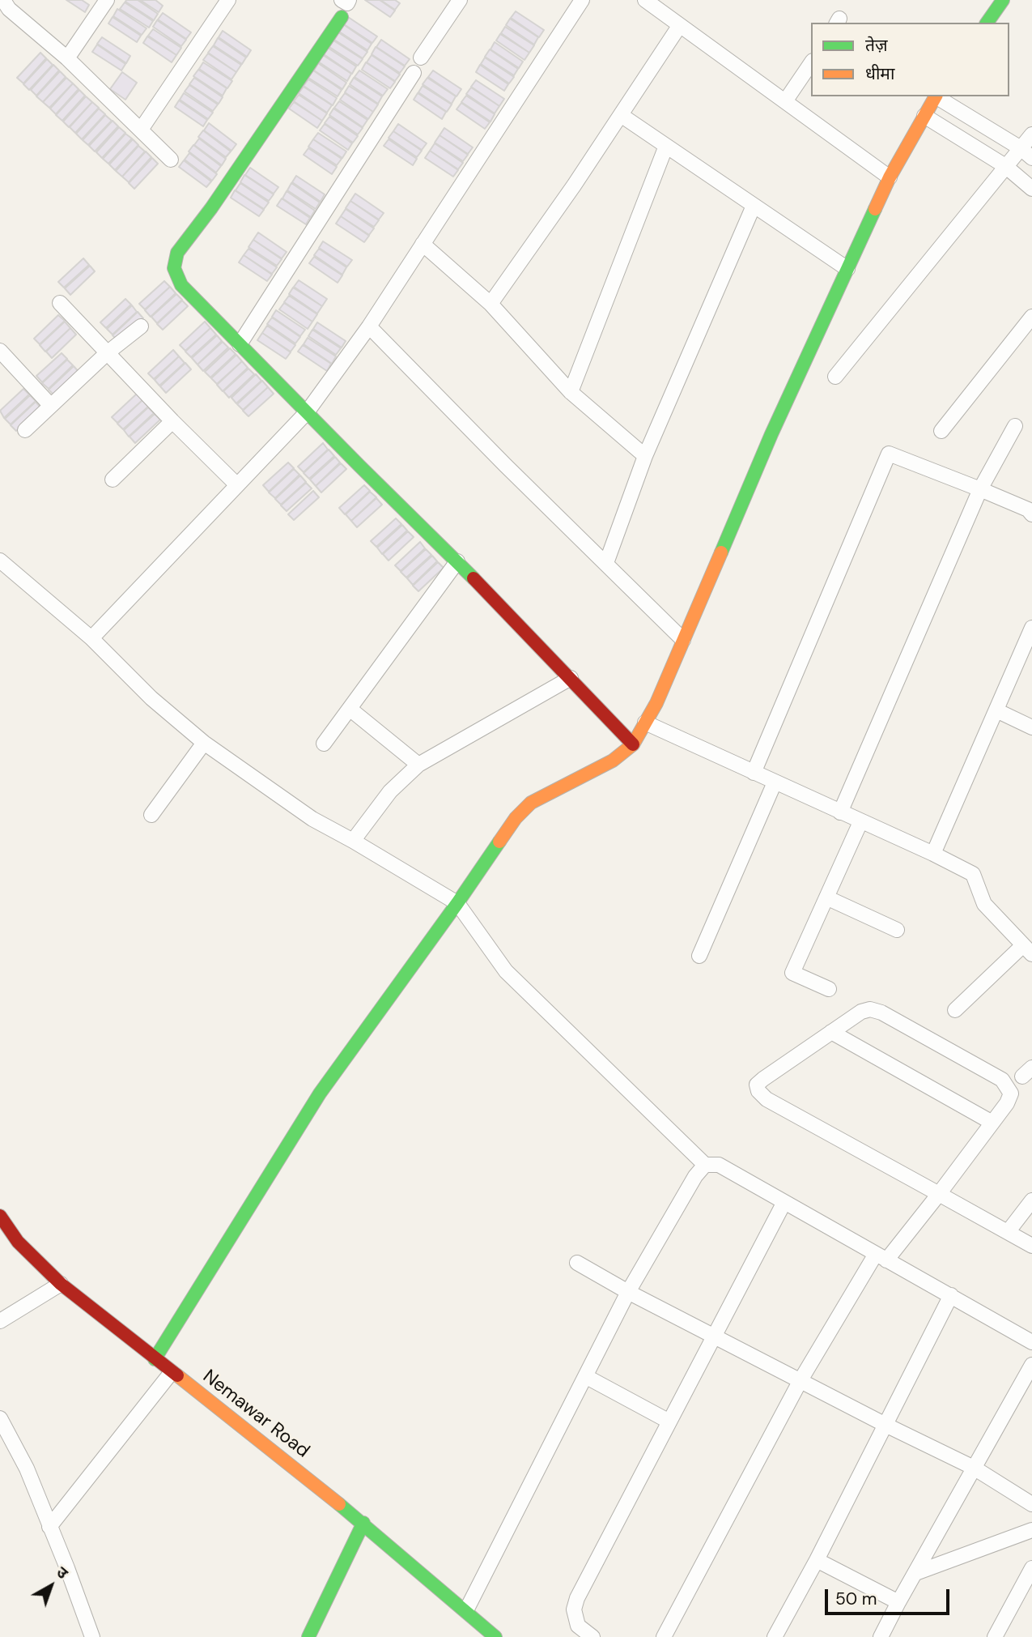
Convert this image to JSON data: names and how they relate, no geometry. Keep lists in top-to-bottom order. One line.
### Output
{"streets":{"main road":["Nemawar Road"]},"legend":["तेज़","धीमा"],"scale_bar":"50 m","north":"top right"}
